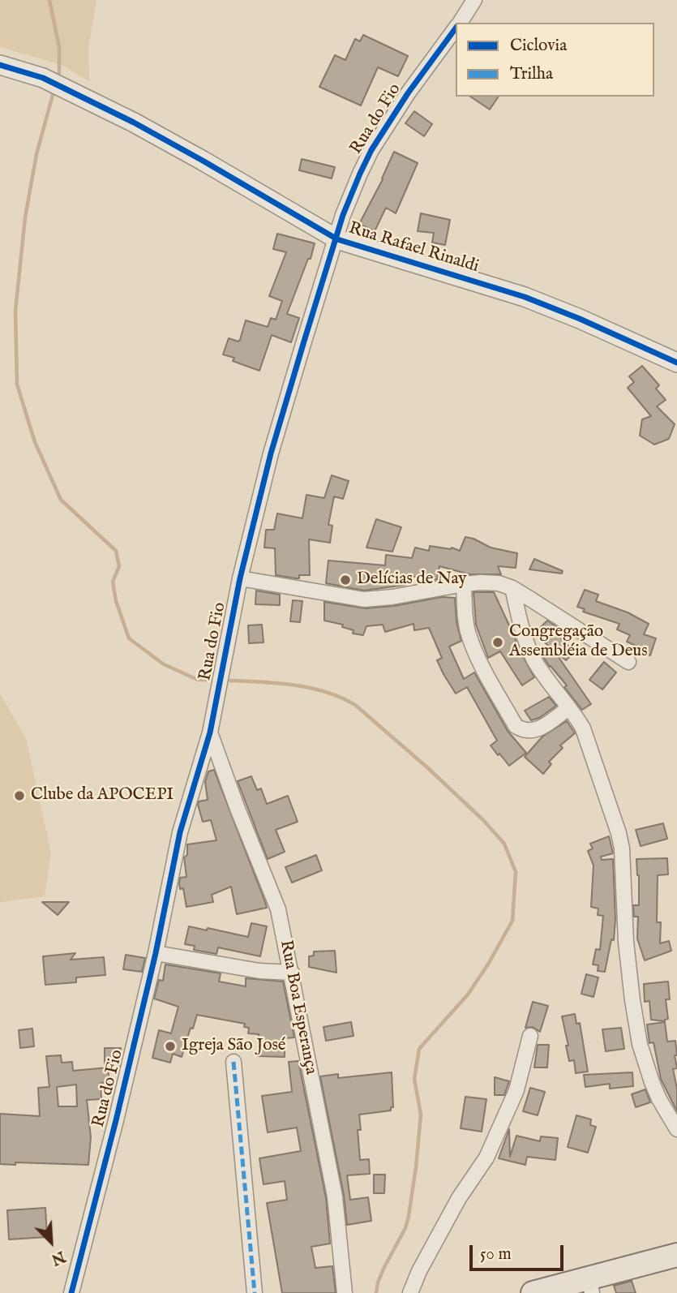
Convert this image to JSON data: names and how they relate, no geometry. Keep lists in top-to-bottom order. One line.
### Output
{"streets":{"street":["Rua do Fio","Rua Rafael Rinaldi","Rua Boa Esperança"]},"crossings":[["Rua do Fio","Rua Rafael Rinaldi"],["Rua do Fio","Rua Boa Esperança"]],"places":["Delícias de Nay","Congregação Assembléia de Deus","Clube da APOCEPI","Igreja São José"],"legend":["Ciclovia","Trilha"],"scale_bar":"50 m","north":"bottom right"}
